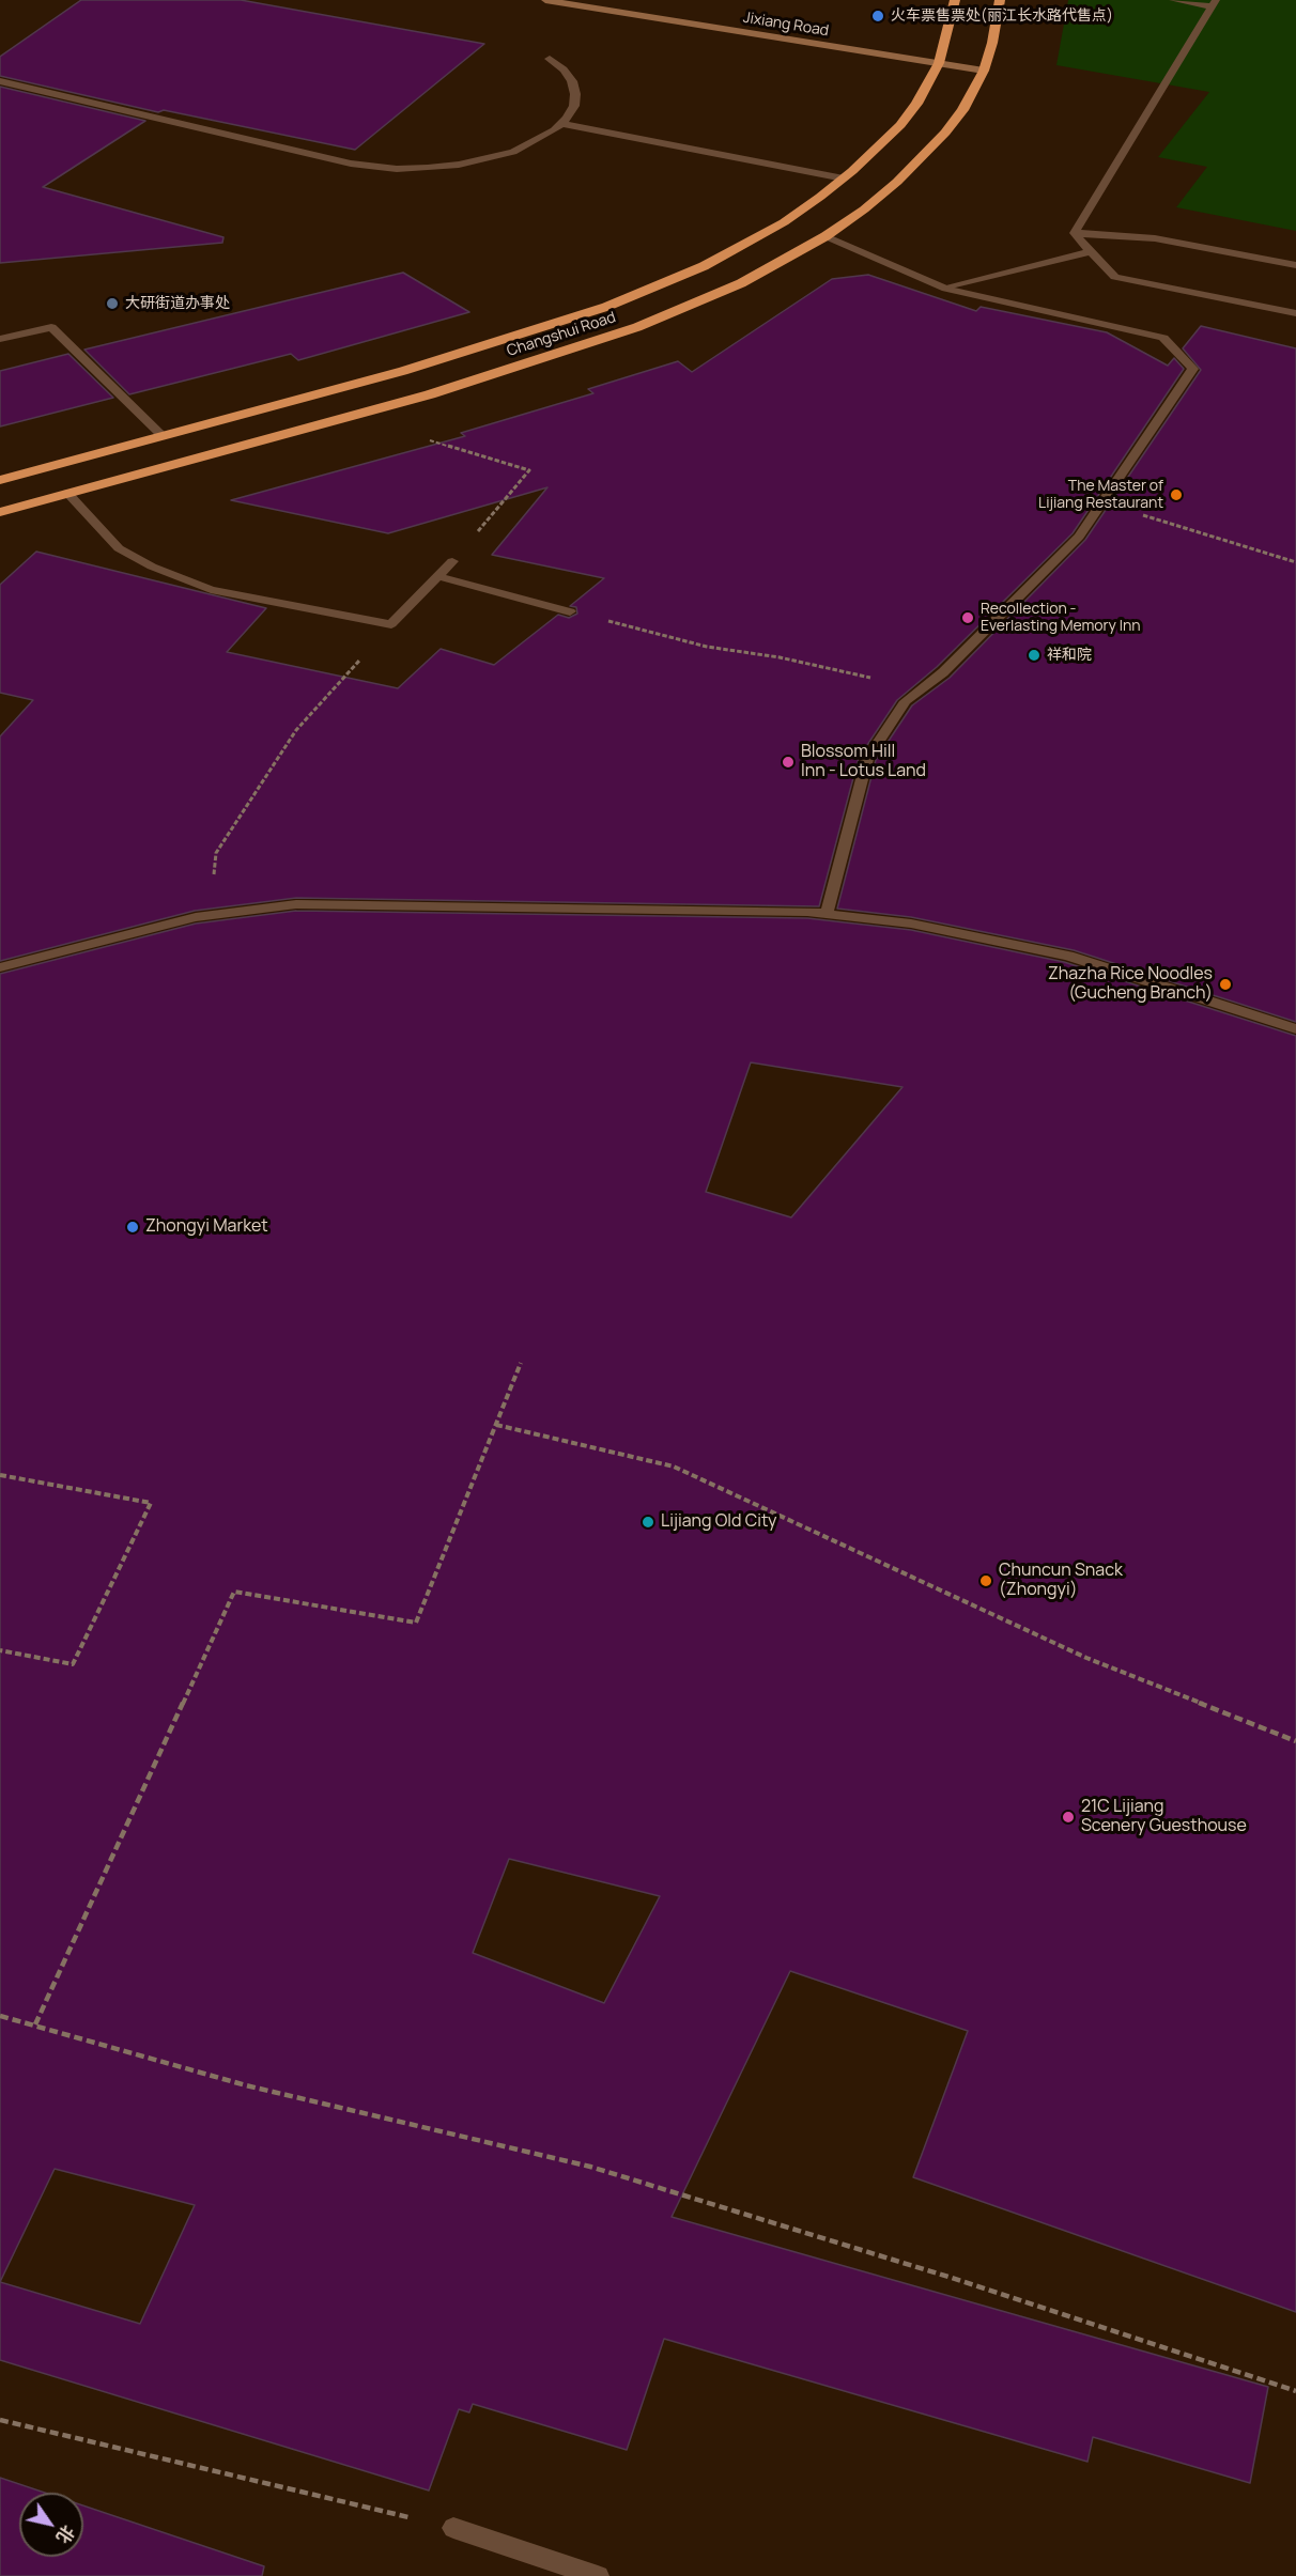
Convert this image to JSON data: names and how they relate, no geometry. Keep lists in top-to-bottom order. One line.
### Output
{"streets":{"highway":["Changshui Road"],"street":["Jixiang Road"]},"crossings":[["Jixiang Road","Changshui Road"]],"places":["火车票售票处(丽江长水路代售点)","大研街道办事处","The Master of Lijiang Restaurant","Recollection - Everlasting Memory Inn","祥和院","Blossom Hill Inn - Lotus Land","Zhazha Rice Noodles (Gucheng Branch)","Zhongyi Market","Lijiang Old City","Chuncun Snack (Zhongyi)","21C Lijiang Scenery Guesthouse"],"north":"bottom right"}
